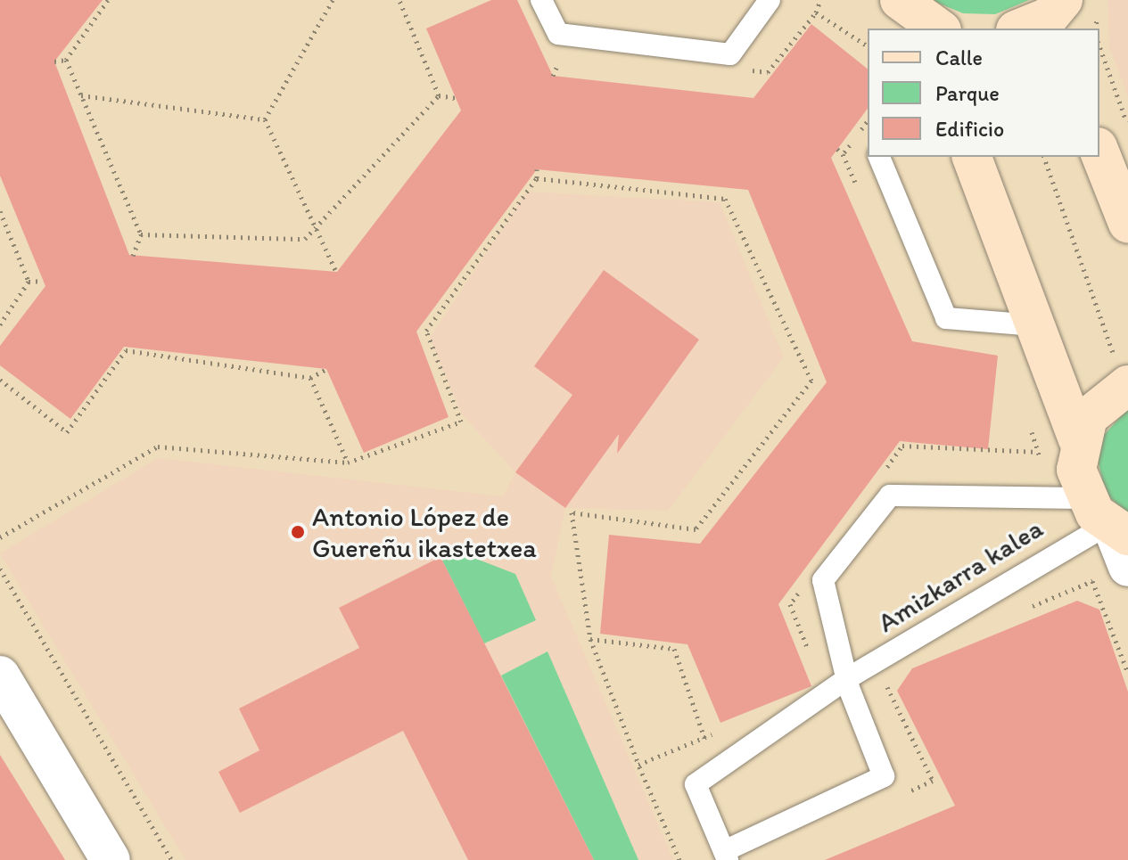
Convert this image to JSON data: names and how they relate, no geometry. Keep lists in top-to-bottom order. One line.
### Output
{"streets":{"lane":["Amizkarra kalea"]},"places":["Antonio López de Guereñu ikastetxea"],"legend":["Calle","Parque","Edificio"]}
